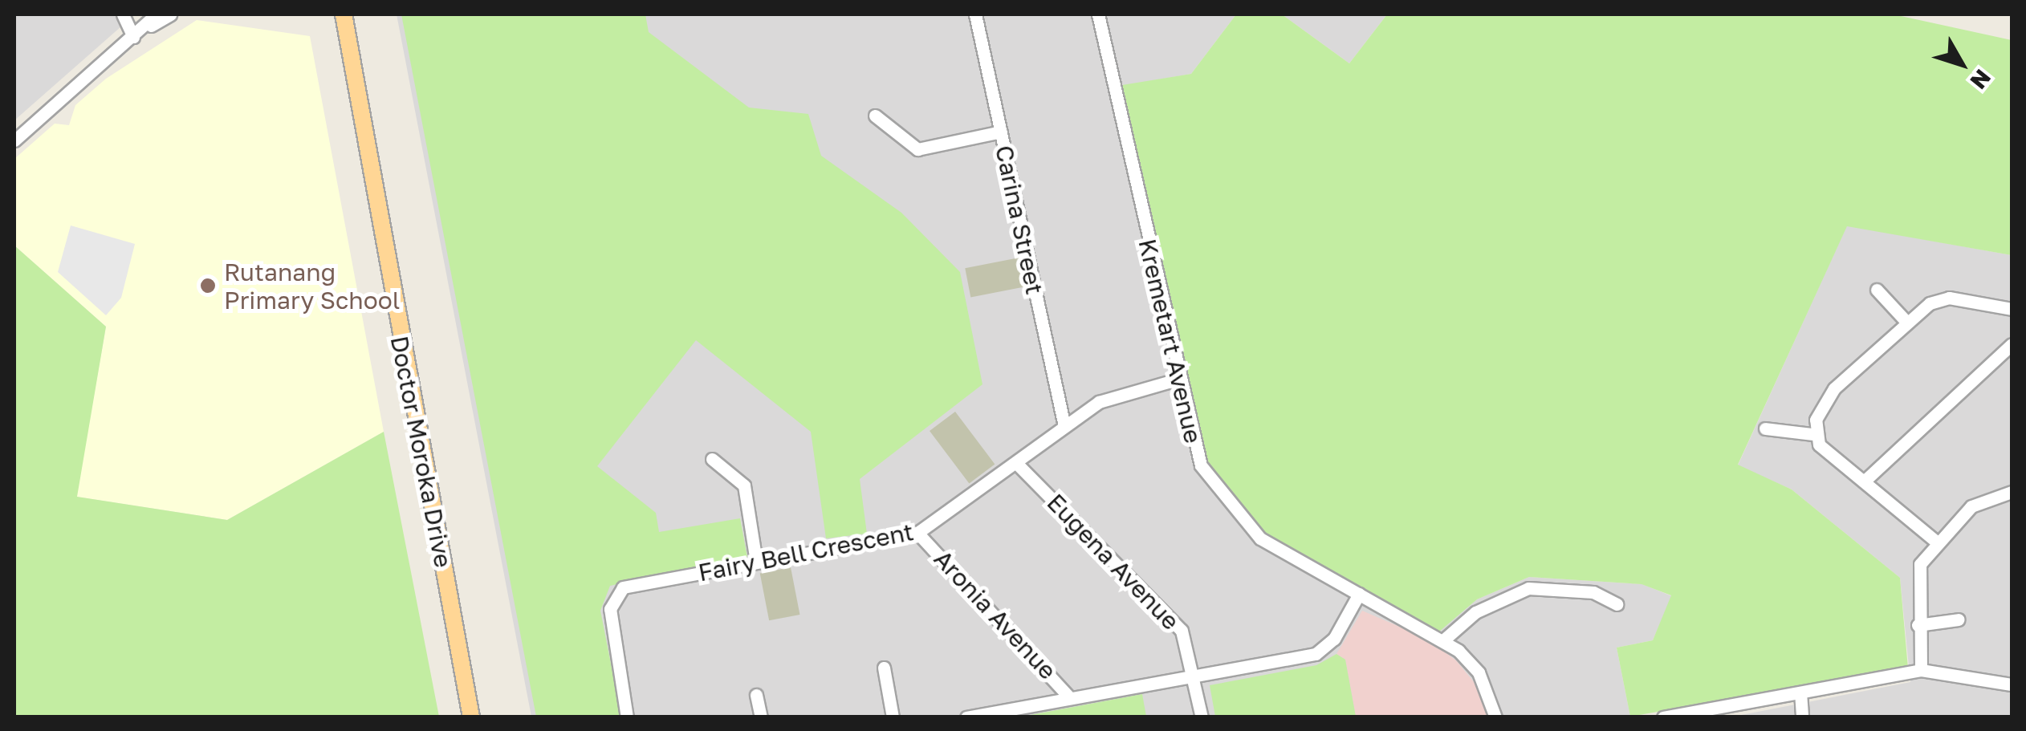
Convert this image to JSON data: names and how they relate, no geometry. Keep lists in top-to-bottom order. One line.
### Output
{"streets":{"main road":["Doctor Moroka Drive"],"street":["Carina Street","Kremetart Avenue","Fairy Bell Crescent","Eugena Avenue","Aronia Avenue"]},"crossings":[["Carina Street","Fairy Bell Crescent"],["Kremetart Avenue","Fairy Bell Crescent"],["Fairy Bell Crescent","Eugena Avenue"],["Fairy Bell Crescent","Aronia Avenue"]],"places":["Rutanang Primary School"],"north":"bottom right"}
